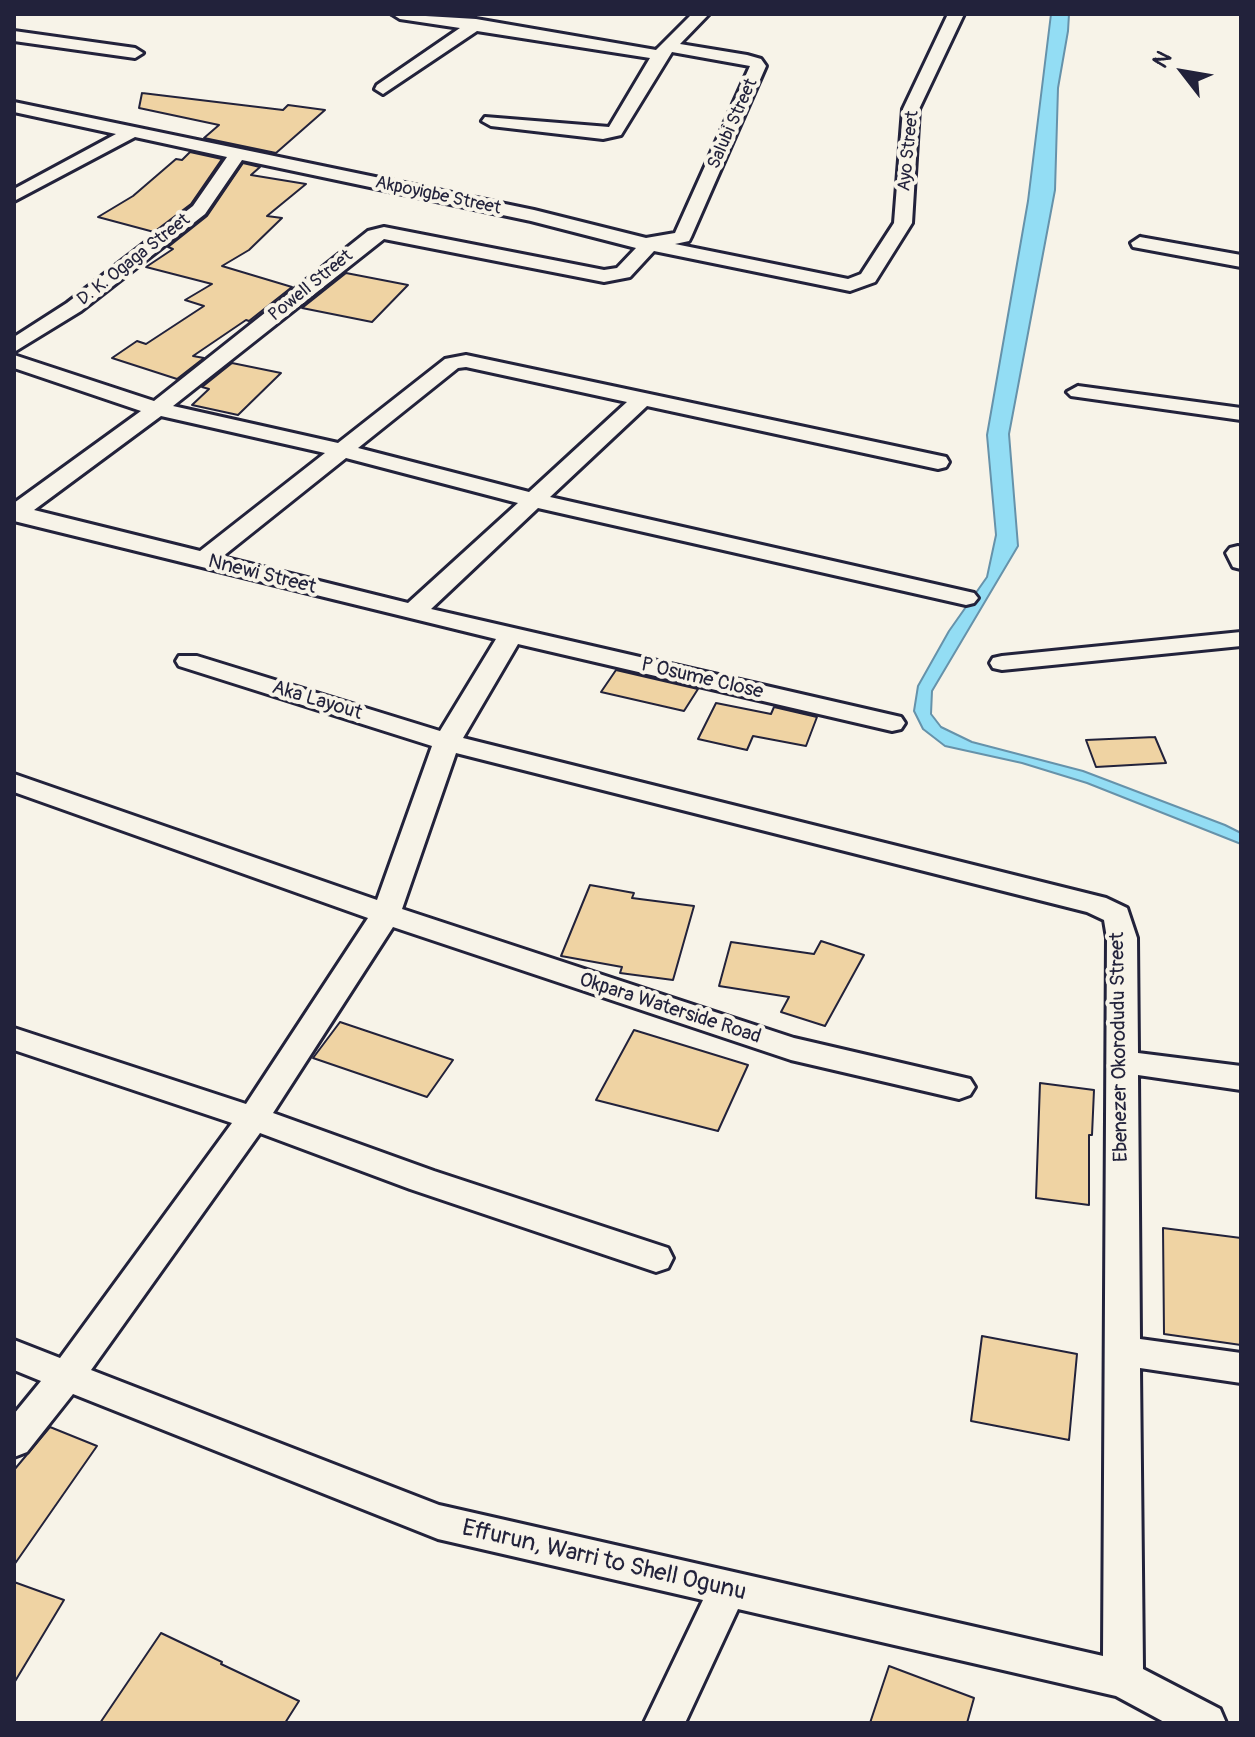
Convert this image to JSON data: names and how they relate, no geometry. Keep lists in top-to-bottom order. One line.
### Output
{"streets":{"street":["Salubi Street","Ayo Street","Akpoyigbe Street","D. K. Ogaga Street","Powell Street","Nnewi Street","P Osume Close","Aka Layout","Okpara Waterside Road","Ebenezer Okorodudu Street","Effurun, Warri to Shell Ogunu"]},"crossings":[["Salubi Street","Akpoyigbe Street"],["Salubi Street","Powell Street"],["Ayo Street","Akpoyigbe Street"],["Akpoyigbe Street","D. K. Ogaga Street"],["Akpoyigbe Street","Powell Street"],["Powell Street","Nnewi Street"],["Nnewi Street","P Osume Close"],["Aka Layout","Ebenezer Okorodudu Street"],["Ebenezer Okorodudu Street","Effurun, Warri to Shell Ogunu"]],"north":"top left"}
